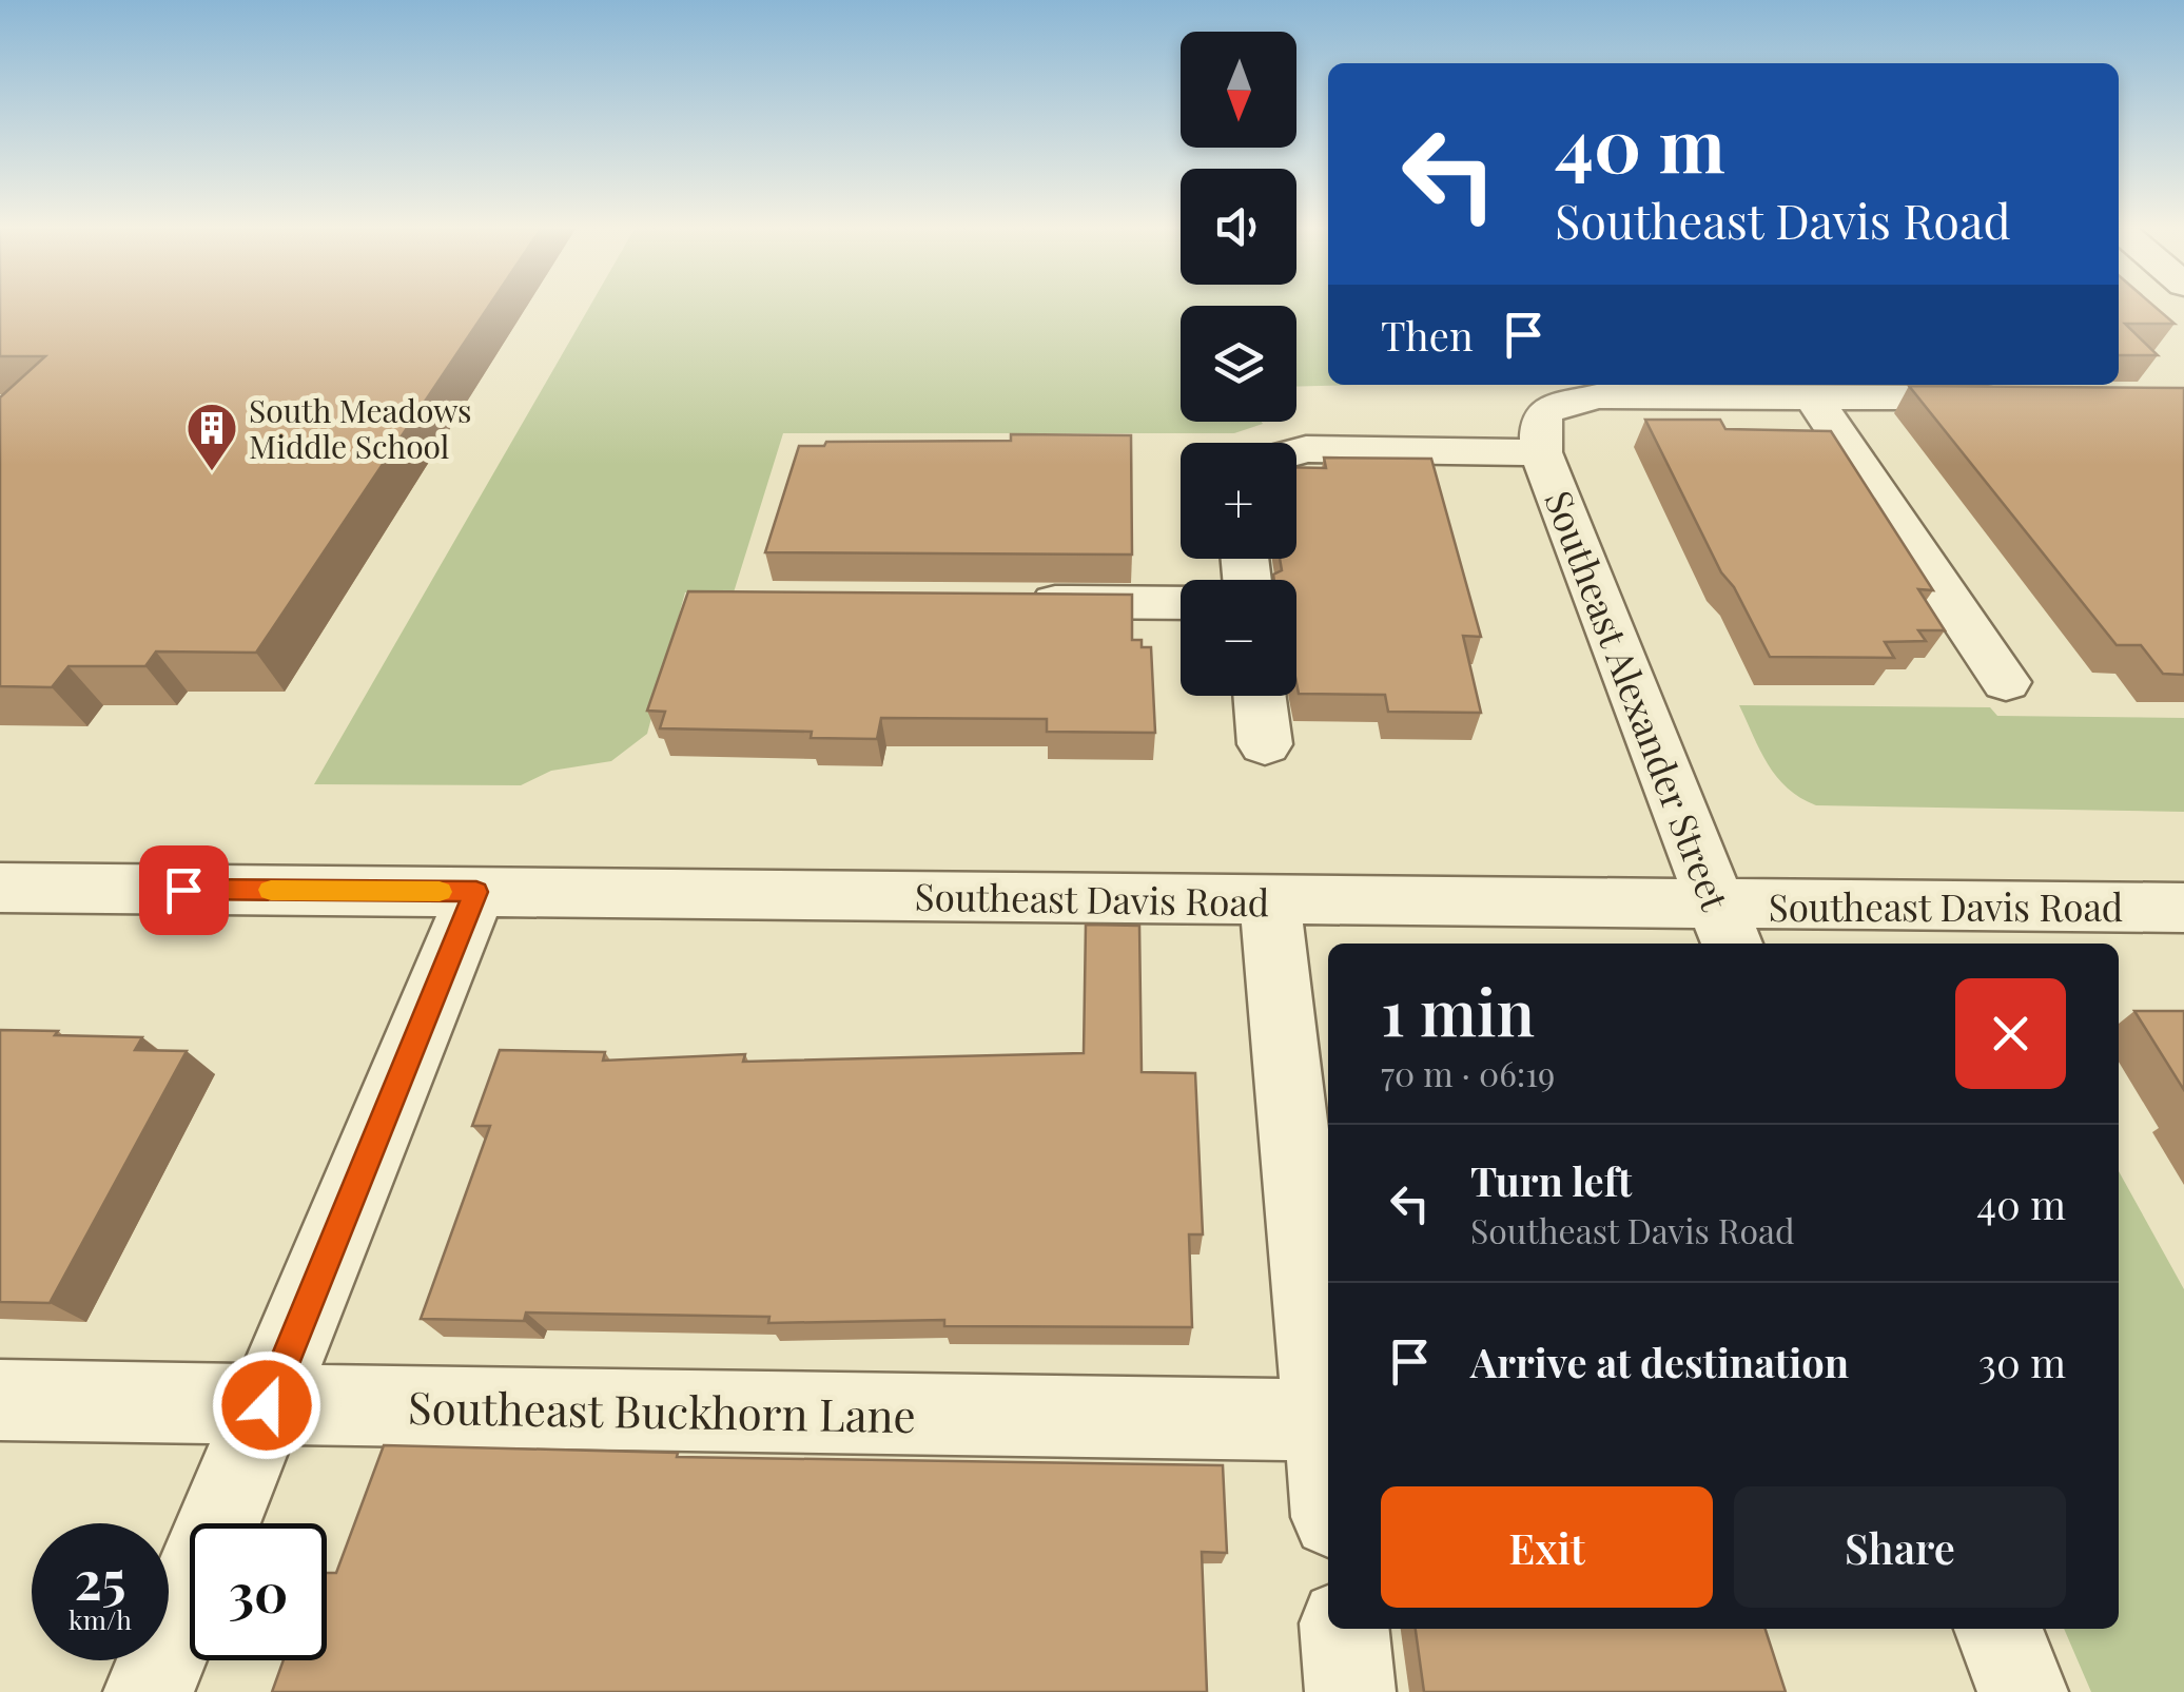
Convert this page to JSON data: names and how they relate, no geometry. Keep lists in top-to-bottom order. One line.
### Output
{"streets":{"street":["Southeast Alexander Street","Southeast Davis Road","Southeast Buckhorn Lane"]},"crossings":[["Southeast Alexander Street","Southeast Davis Road"]],"places":{"building":["South Meadows Middle School"]},"north":"bottom","page":{"map_buttons":["+","−"],"turn":["40 m","Southeast Davis Road"],"then":"Then","heading":["1 min","70 m · 06:19"],"list":[{"name":"Turn left","note":"Southeast Davis Road","value":"40 m"},{"name":"Arrive at destination","value":"30 m"}],"buttons":["Exit","Share"],"speed":"25 km/h","limit":"30"}}
